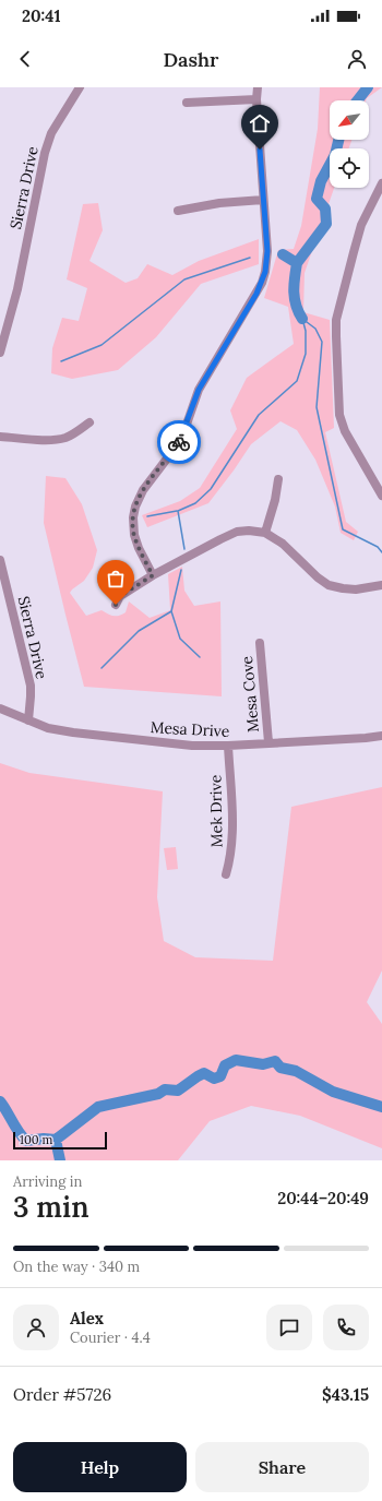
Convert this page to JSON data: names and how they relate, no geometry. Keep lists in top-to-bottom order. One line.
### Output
{"streets":{"street":["Sierra Drive","Mesa Cove","Mesa Drive","Mek Drive"]},"crossings":[["Sierra Drive","Mesa Drive"],["Mesa Cove","Mesa Drive"],["Mesa Drive","Mek Drive"]],"scale_bar":"100 m","north":"bottom left","page":{"status":"20:41","header":"Dashr","scale":"100 m","heading":["3 min","Arriving in","20:44–20:49"],"panel":["Alex","Courier · 4.4","Order #5726","$43.15"],"bar":"On the way · 340 m","buttons":["Help","Share"]}}
